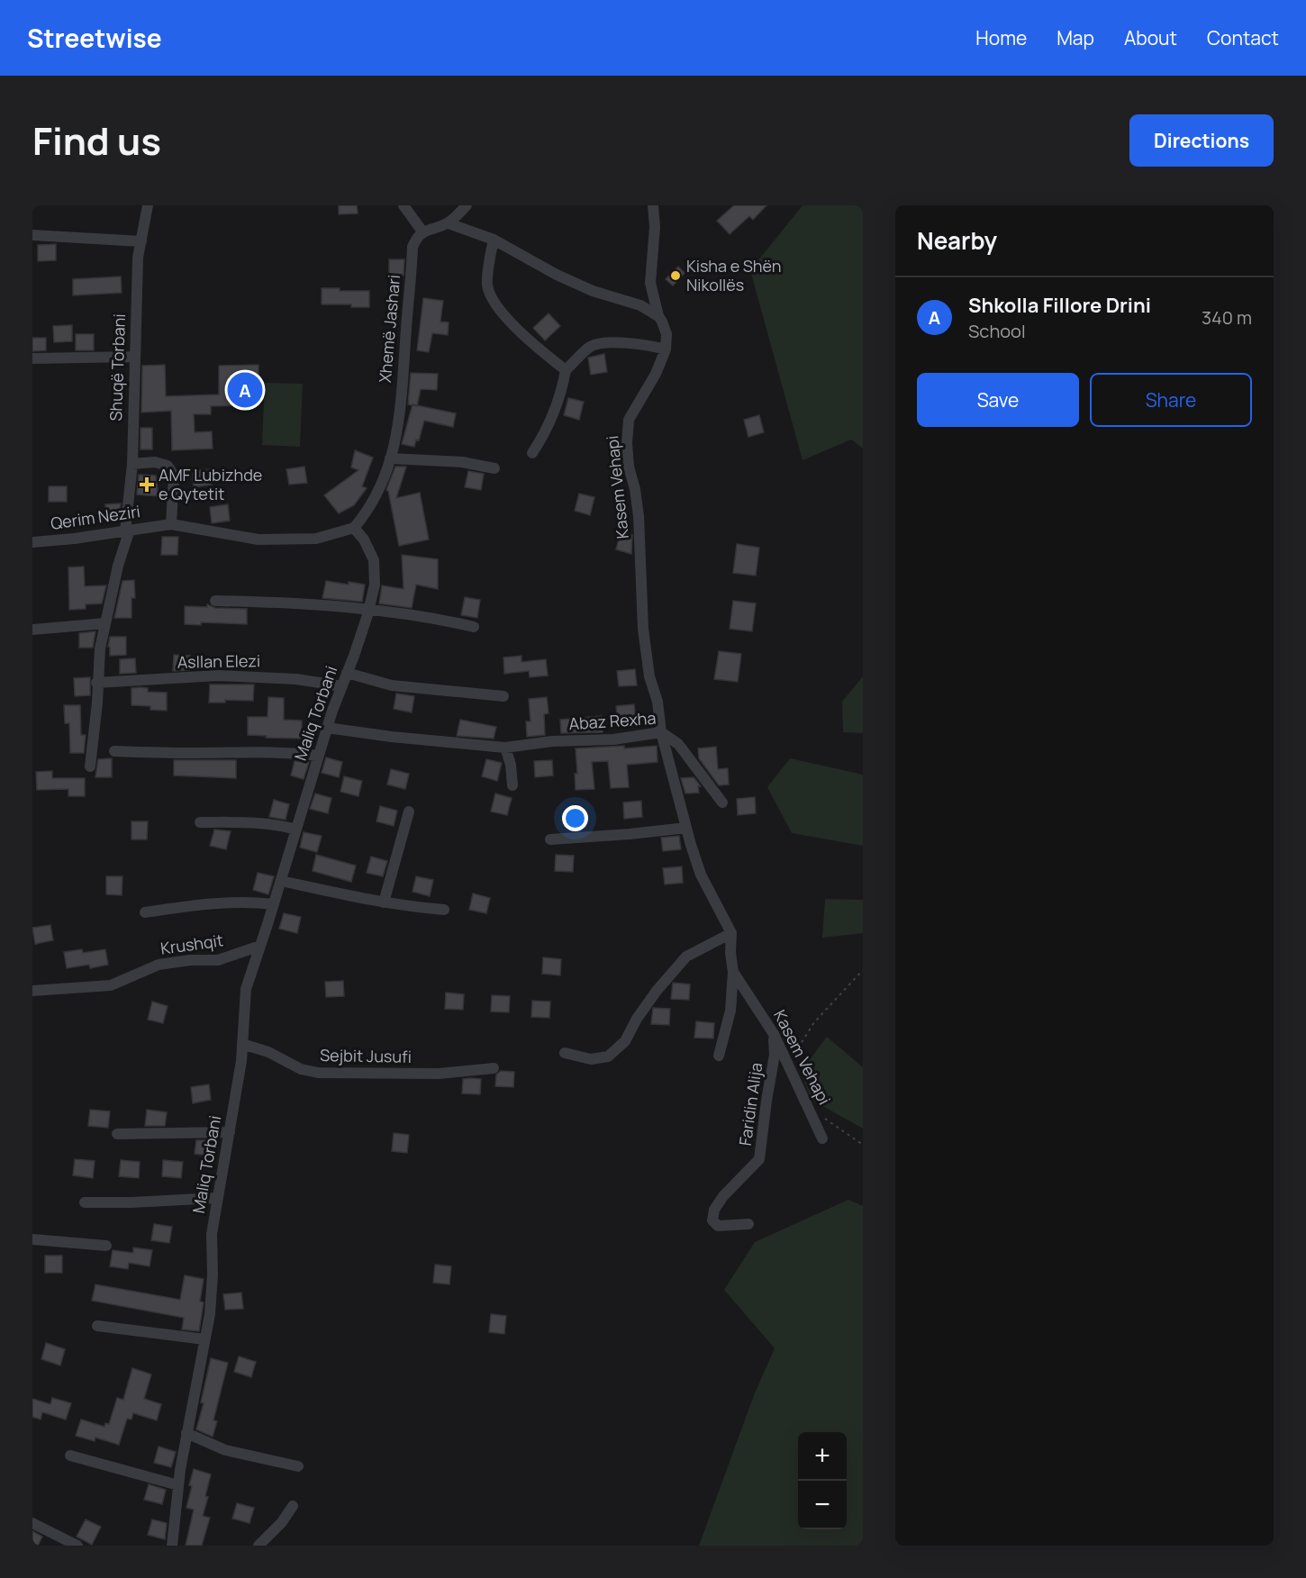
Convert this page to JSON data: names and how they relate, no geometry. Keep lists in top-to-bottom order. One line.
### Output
{"streets":{"street":["Xhemë Jashari","Shuqë Torbani","Kasem Vehapi","Qerim Neziri","Asllan Elezi","Maliq Torbani","Abaz Rexha","Krushqit","Sejbit Jusufi","Faridin Alija"]},"crossings":[["Xhemë Jashari","Qerim Neziri"],["Xhemë Jashari","Maliq Torbani"],["Shuqë Torbani","Qerim Neziri"],["Kasem Vehapi","Abaz Rexha"],["Kasem Vehapi","Faridin Alija"],["Qerim Neziri","Maliq Torbani"],["Asllan Elezi","Maliq Torbani"],["Maliq Torbani","Abaz Rexha"],["Maliq Torbani","Krushqit"],["Maliq Torbani","Sejbit Jusufi"]],"places":{"other":["Kisha e Shën Nikollës"],"health":["AMF Lubizhde e Qytetit"]},"page":{"header":"Streetwise","nav":["Home","Map","About","Contact"],"title":"Find us","buttons":["Directions",["Save","Share"]],"heading":"Nearby","list":[{"mark":"A","name":"Shkolla Fillore Drini","note":"School","value":"340 m"}],"pins":"A","map_buttons":["+","−"]}}
